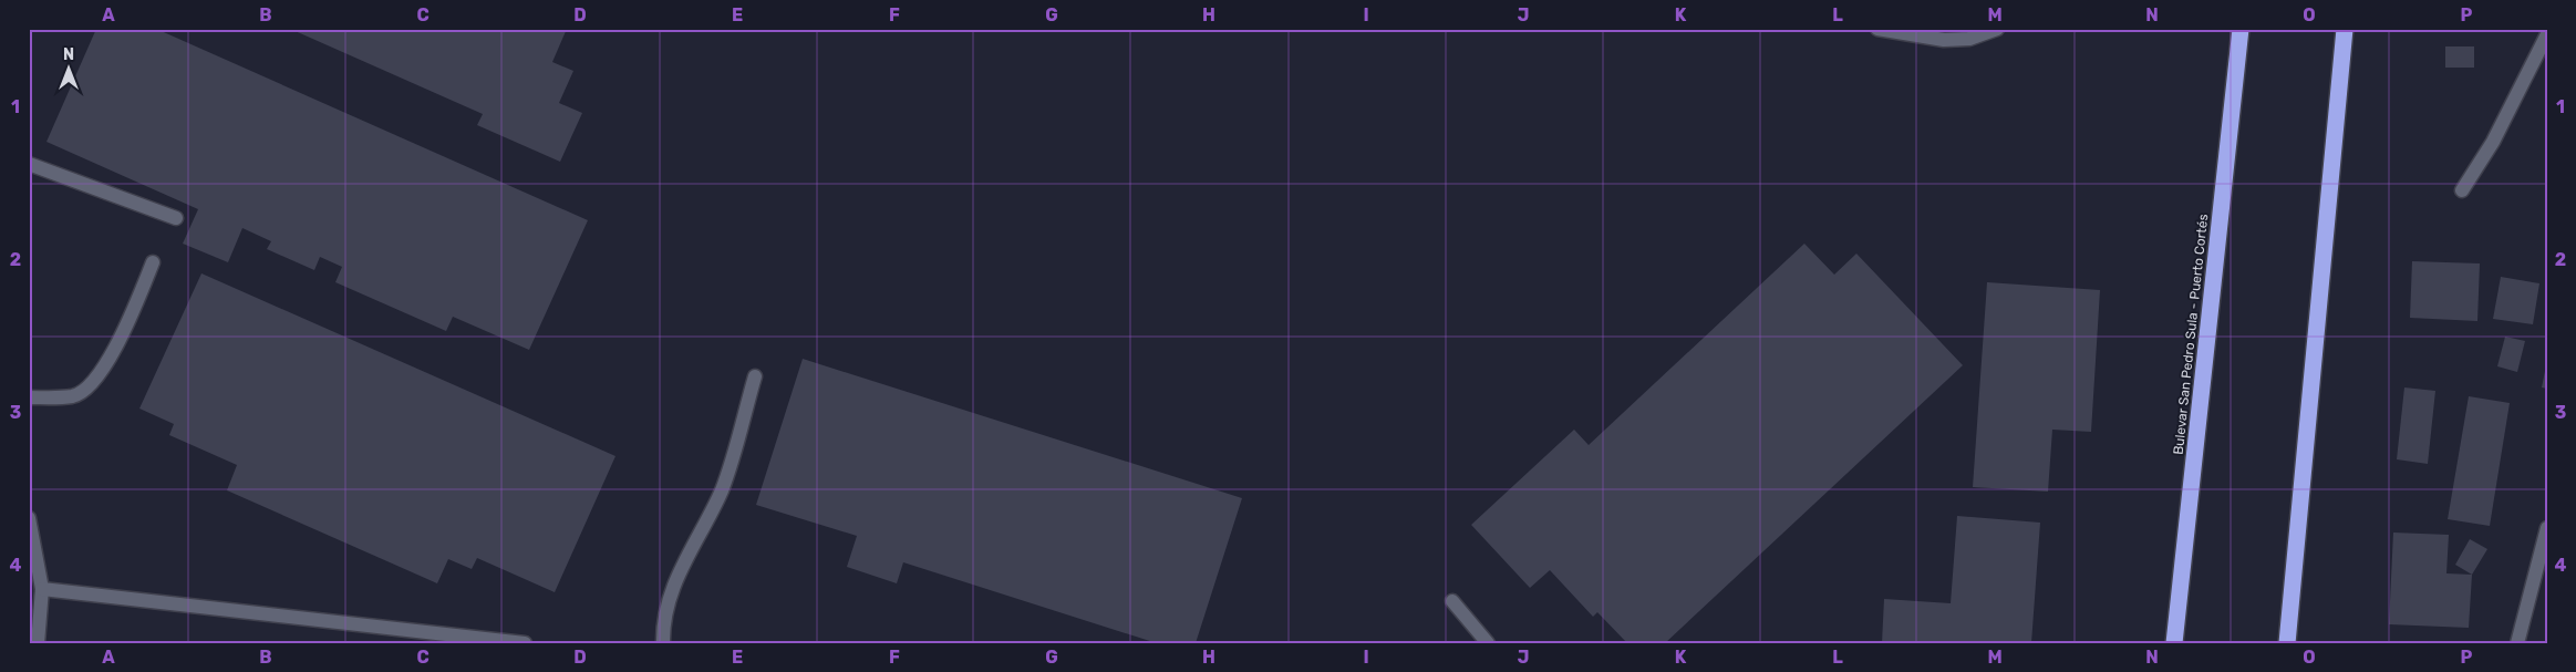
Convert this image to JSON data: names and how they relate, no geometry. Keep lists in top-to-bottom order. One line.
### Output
{"streets":{"highway":["Bulevar San Pedro Sula - Puerto Cortés"]},"north":"top","grid":{"columns":["A","B","C","D","E","F","G","H","I","J","K","L","M","N","O","P"],"rows":["1","2","3","4"]}}
